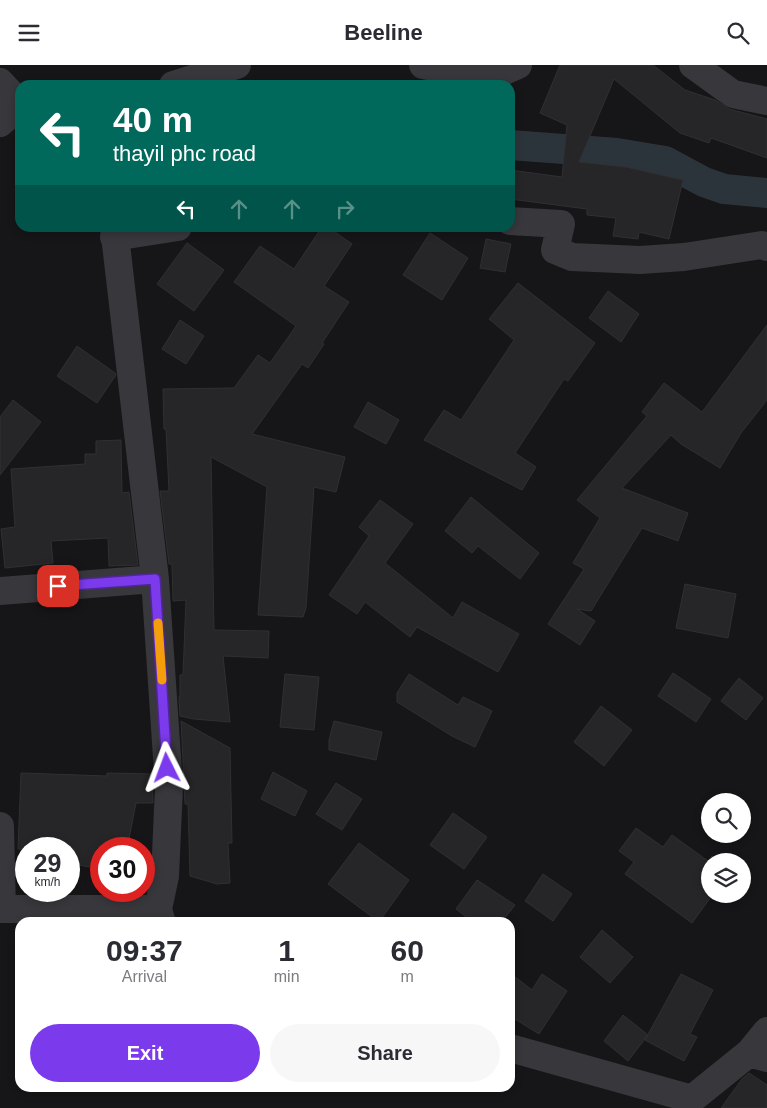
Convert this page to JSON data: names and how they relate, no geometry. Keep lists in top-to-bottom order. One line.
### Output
{"page":{"header":"Beeline","turn":["40 m","thayil phc road"],"speed":"29 km/h","limit":"30","eta":["09:37","Arrival","1","min","60","m"],"buttons":["Exit","Share"]}}
